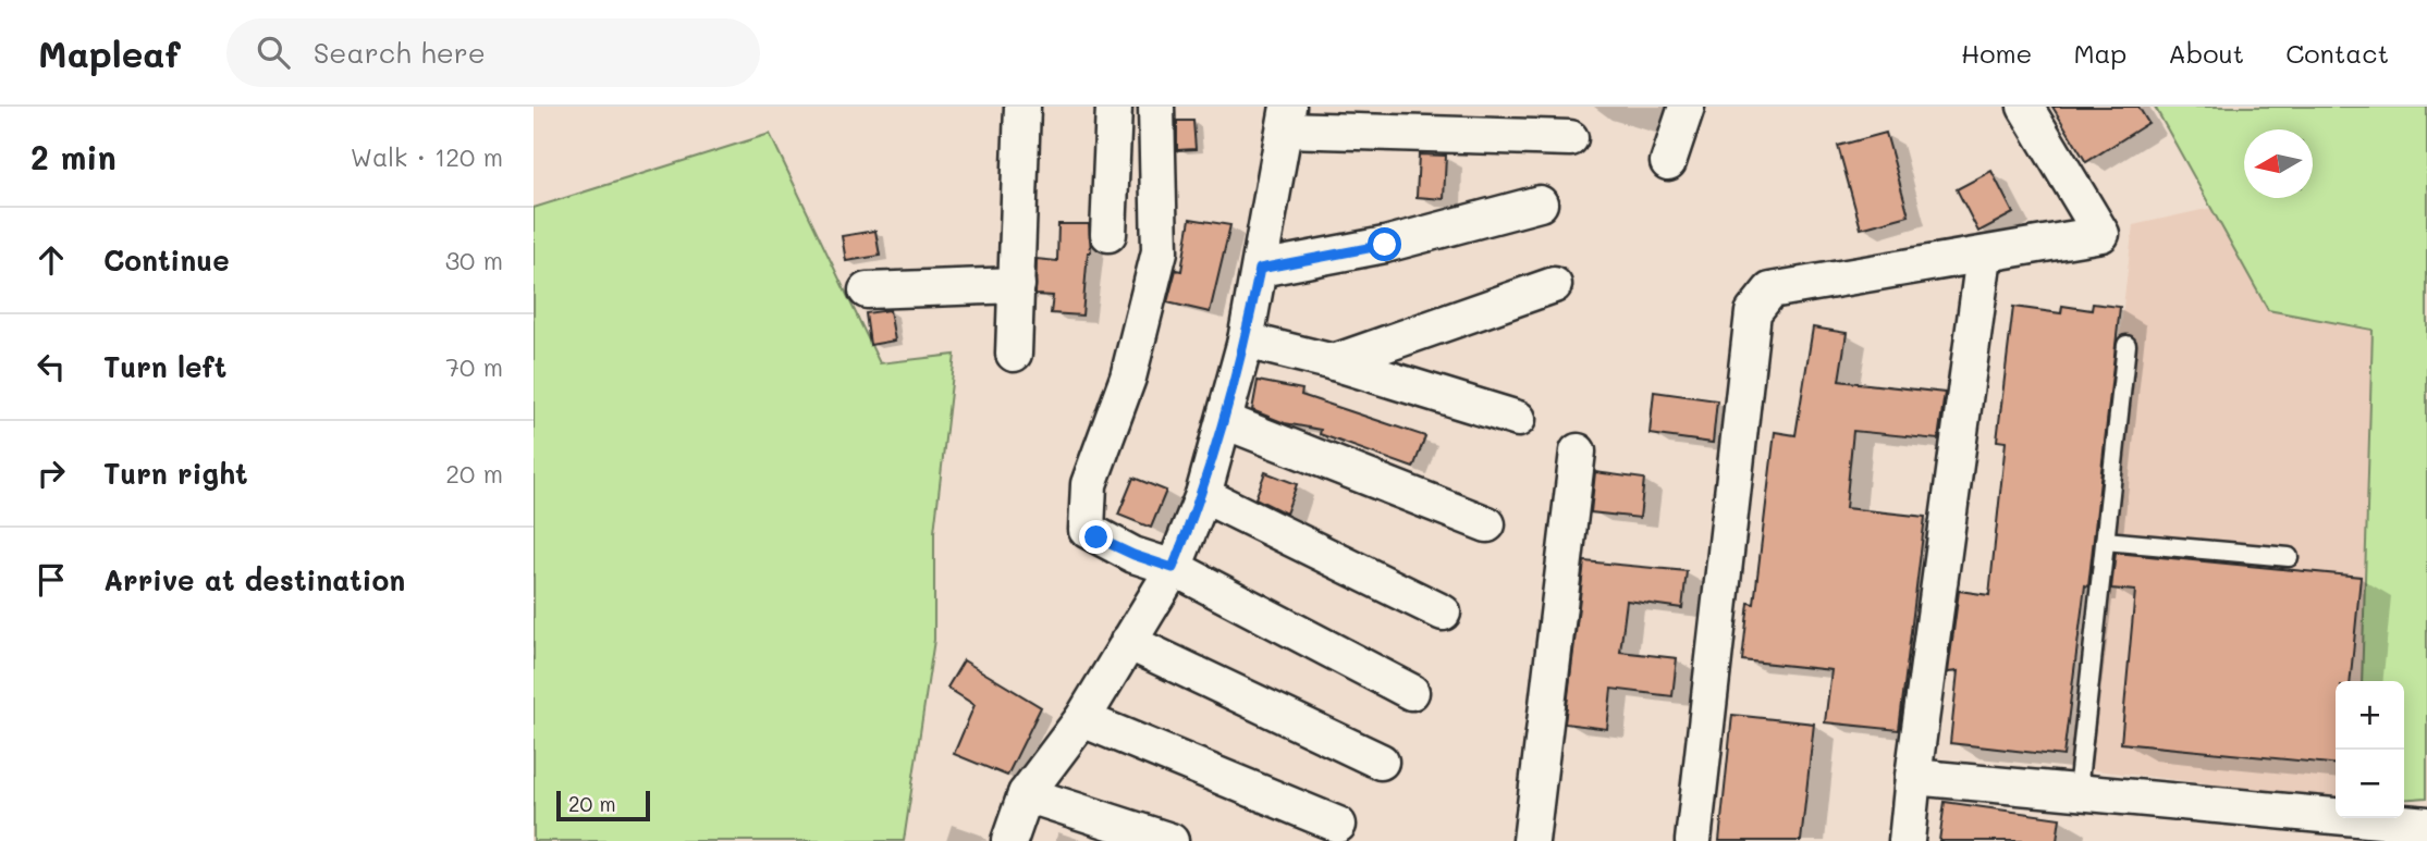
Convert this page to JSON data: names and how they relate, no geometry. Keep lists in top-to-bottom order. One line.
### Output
{"scale_bar":"20 m","north":"left","page":{"header":"Mapleaf","search":"Search here","nav":["Home","Map","About","Contact"],"heading":["2 min","Walk · 120 m"],"list":[["Continue","30 m"],["Turn left","70 m"],["Turn right","20 m"],"Arrive at destination"],"map_buttons":["+","−"],"scale":"20 m"}}
